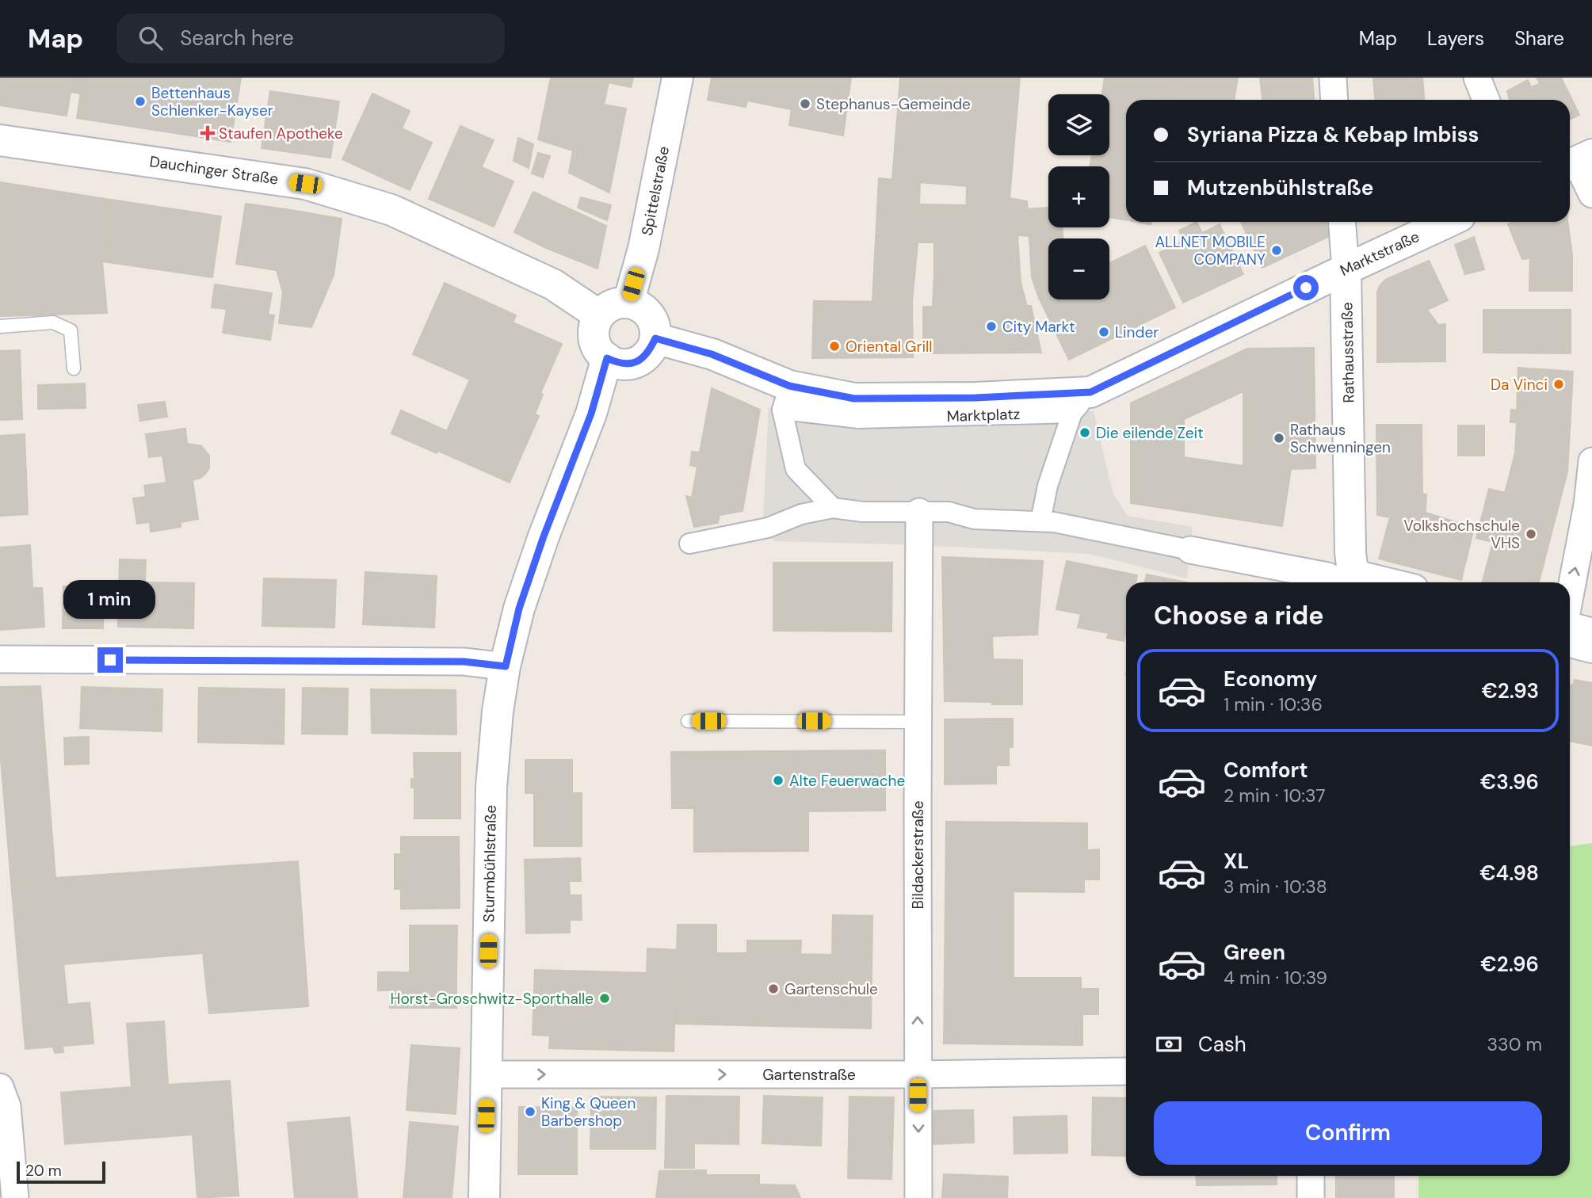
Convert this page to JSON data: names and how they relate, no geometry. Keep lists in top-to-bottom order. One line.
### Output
{"streets":{"main road":["Dauchinger Straße","Spittelstraße","Marktstraße","Rathausstraße","Marktplatz","Sturmbühlstraße"],"street":["Bildackerstraße","Gartenstraße"]},"crossings":[["Dauchinger Straße","Spittelstraße"],["Dauchinger Straße","Marktplatz"],["Dauchinger Straße","Sturmbühlstraße"],["Spittelstraße","Marktplatz"],["Spittelstraße","Sturmbühlstraße"],["Marktstraße","Rathausstraße"],["Marktstraße","Marktplatz"],["Marktplatz","Sturmbühlstraße"],["Bildackerstraße","Gartenstraße"],["Sturmbühlstraße","Gartenstraße"]],"one_way":["Gartenstraße"],"places":{"other":["Bettenhaus Schlenker-Kayser","Stephanus-Gemeinde","ALLNET MOBILE COMPANY","City Markt","Linder","Oriental Grill","Da Vinci","Die eilende Zeit","Rathaus Schwenningen","Volkshochschule VHS","Alte Feuerwache","Gartenschule","Horst-Groschwitz-Sporthalle","King & Queen Barbershop"],"health":["Staufen Apotheke"]},"scale_bar":"20 m","page":{"header":"Map","search":"Search here","nav":["Map","Layers","Share"],"map_buttons":["+","−"],"banner":["Syriana Pizza & Kebap Imbiss","Mutzenbühlstraße"],"bubble":"1 min","heading":"Choose a ride","list":[{"name":"Economy","note":"1 min · 10:36","value":"€2.93"},{"name":"Comfort","note":"2 min · 10:37","value":"€3.96"},{"name":"XL","note":"3 min · 10:38","value":"€4.98"},{"name":"Green","note":"4 min · 10:39","value":"€2.96"}],"pay":["Cash","330 m"],"buttons":"Confirm","scale":"20 m"}}
